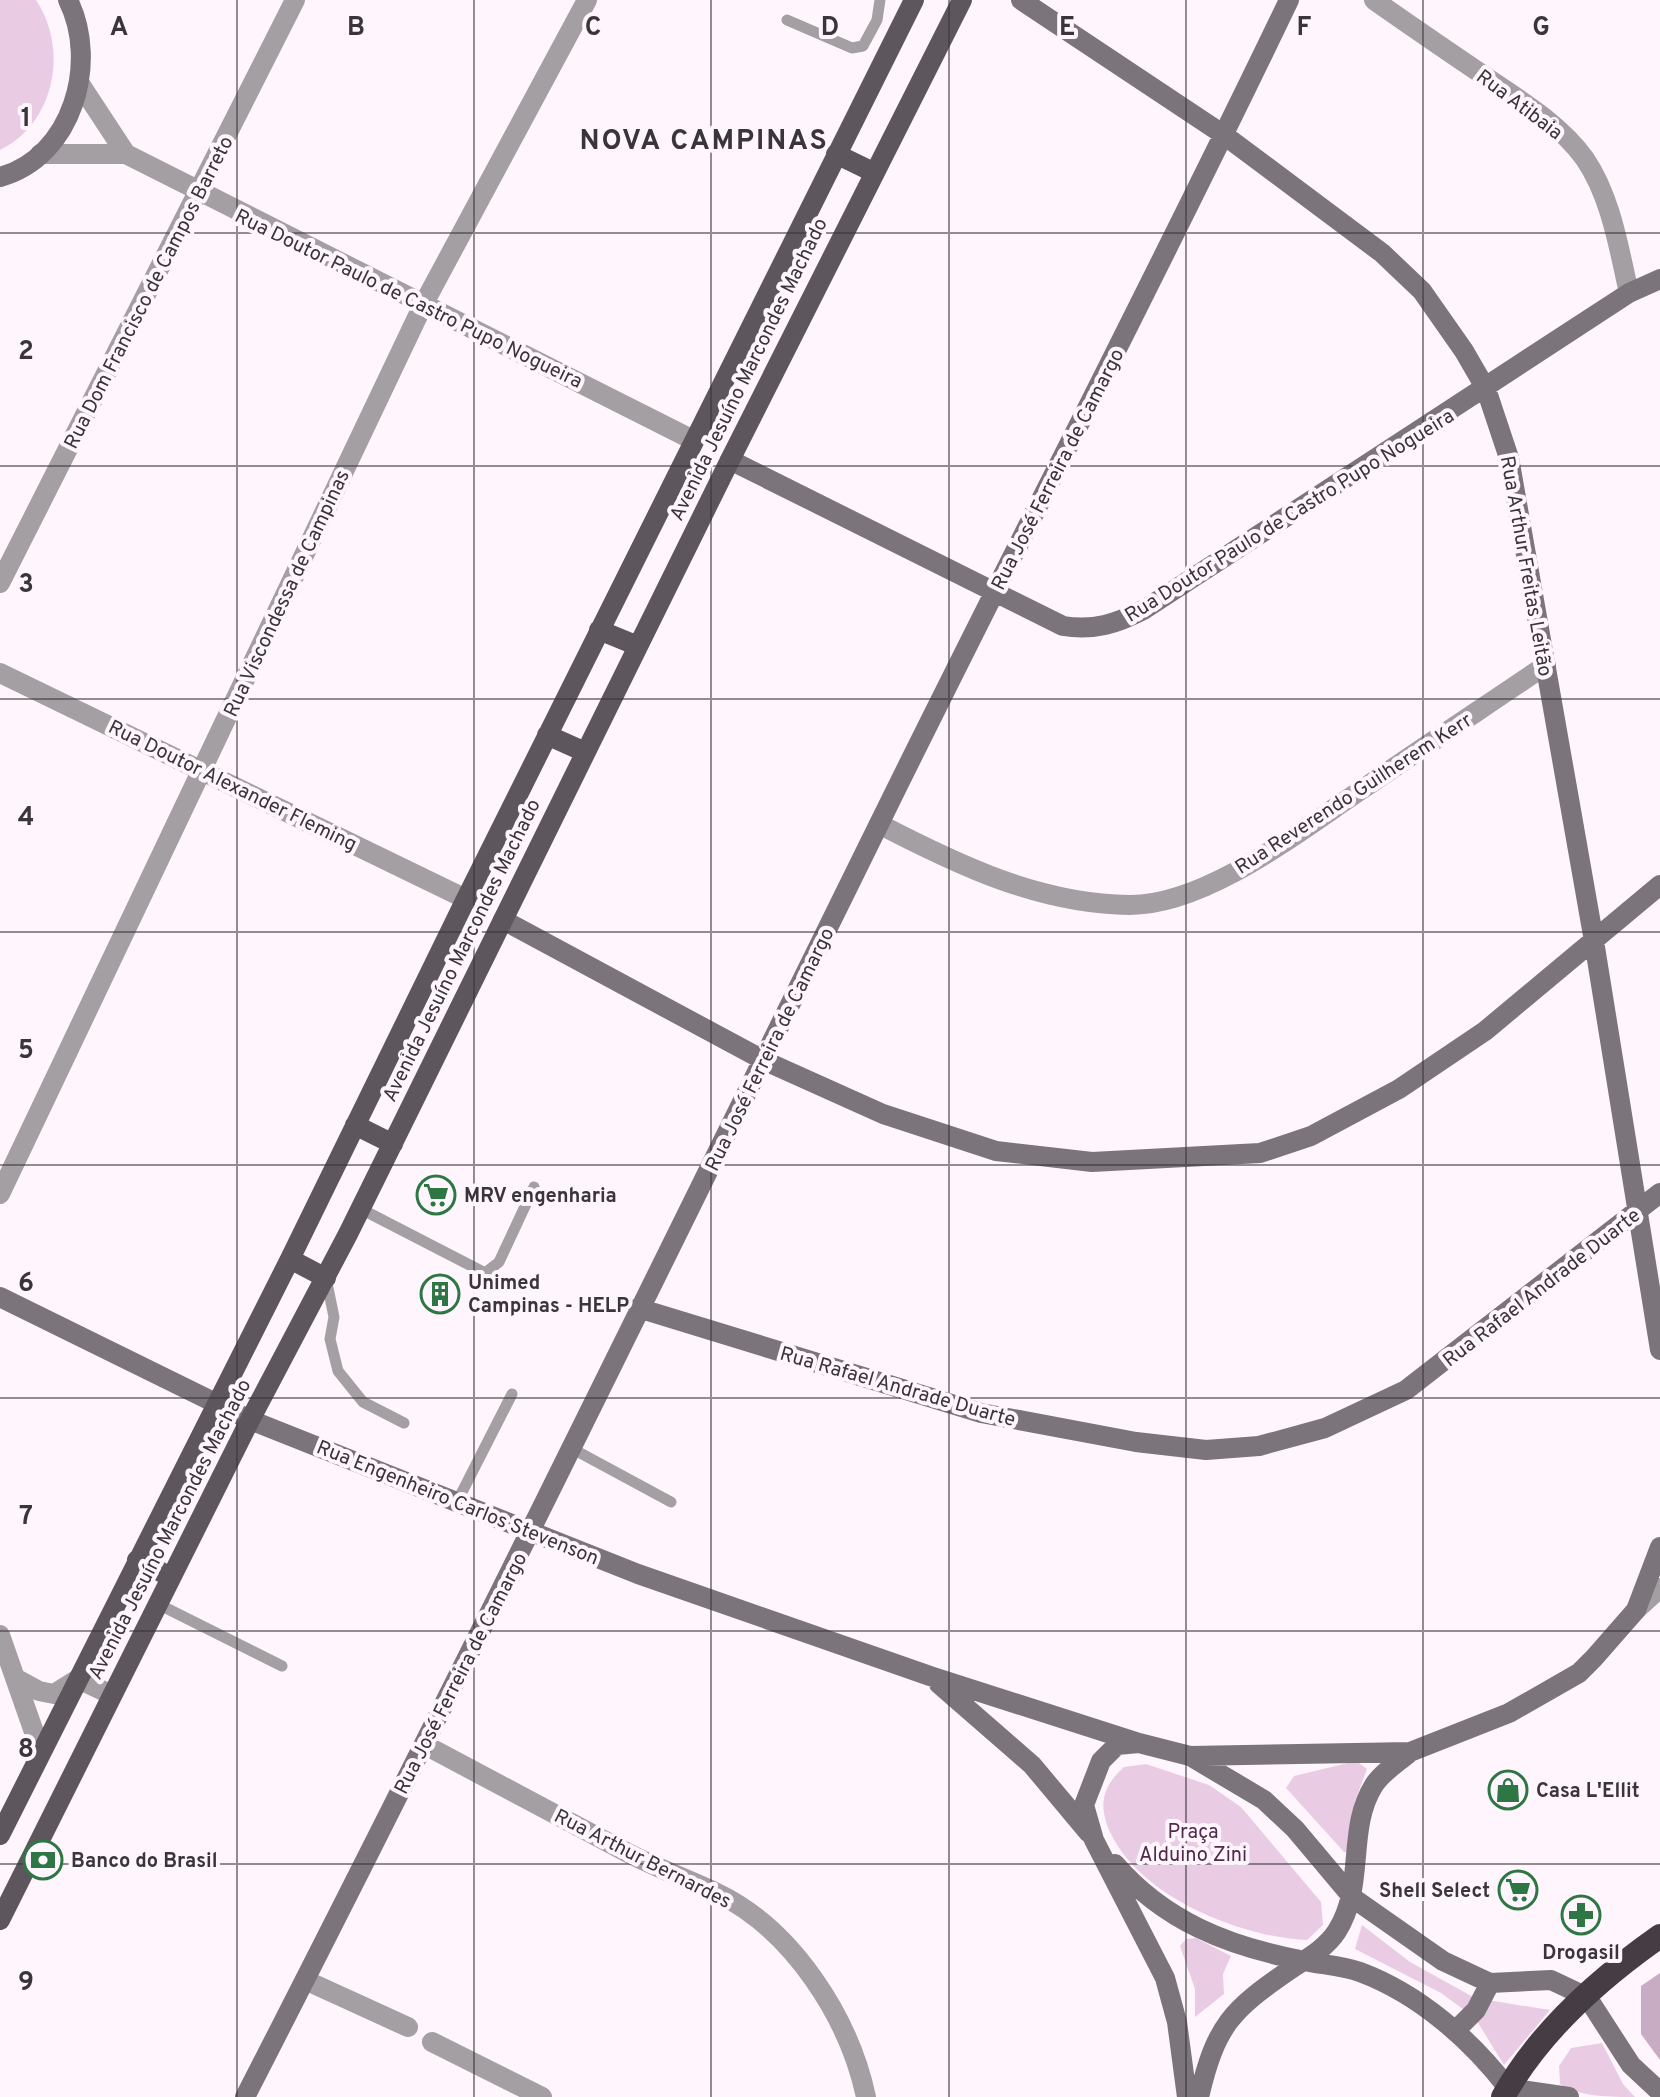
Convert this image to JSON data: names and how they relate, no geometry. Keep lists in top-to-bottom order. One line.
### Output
{"streets":{"main road":["Avenida Jesuíno Marcondes Machado"],"street":["Rua Atibaia","Rua Dom Francisco de Campos Barreto","Rua Doutor Paulo de Castro Pupo Nogueira","Rua José Ferreira de Camargo","Rua Arthur Freitas Leitão","Rua Viscondessa de Campinas","Rua Doutor Alexander Fleming","Rua Reverendo Guilherem Kerr","Rua Rafael Andrade Duarte","Rua Engenheiro Carlos Stevenson","Rua Arthur Bernardes"]},"crossings":[["Rua Atibaia","Rua Doutor Paulo de Castro Pupo Nogueira"],["Rua Dom Francisco de Campos Barreto","Rua Doutor Paulo de Castro Pupo Nogueira"],["Rua Doutor Paulo de Castro Pupo Nogueira","Avenida Jesuíno Marcondes Machado"],["Rua Doutor Paulo de Castro Pupo Nogueira","Rua José Ferreira de Camargo"],["Rua Doutor Paulo de Castro Pupo Nogueira","Rua Arthur Freitas Leitão"],["Rua Doutor Paulo de Castro Pupo Nogueira","Rua Viscondessa de Campinas"],["Avenida Jesuíno Marcondes Machado","Rua Doutor Alexander Fleming"],["Avenida Jesuíno Marcondes Machado","Rua Engenheiro Carlos Stevenson"],["Rua José Ferreira de Camargo","Rua Arthur Freitas Leitão"],["Rua José Ferreira de Camargo","Rua Reverendo Guilherem Kerr"],["Rua José Ferreira de Camargo","Rua Rafael Andrade Duarte"],["Rua José Ferreira de Camargo","Rua Engenheiro Carlos Stevenson"],["Rua José Ferreira de Camargo","Rua Arthur Bernardes"],["Rua Arthur Freitas Leitão","Rua Reverendo Guilherem Kerr"],["Rua Arthur Freitas Leitão","Rua Rafael Andrade Duarte"],["Rua Viscondessa de Campinas","Rua Doutor Alexander Fleming"]],"districts":["NOVA CAMPINAS"],"parks":["Praça Alduino Zini"],"places":{"supermarket":["MRV engenharia","Shell Select"],"building":["Unimed Campinas - HELP"],"shop":["Casa L'Ellit"],"bank":["Banco do Brasil"],"pharmacy":["Drogasil"]},"grid":{"columns":["A","B","C","D","E","F","G"],"rows":["1","2","3","4","5","6","7","8","9"]}}
